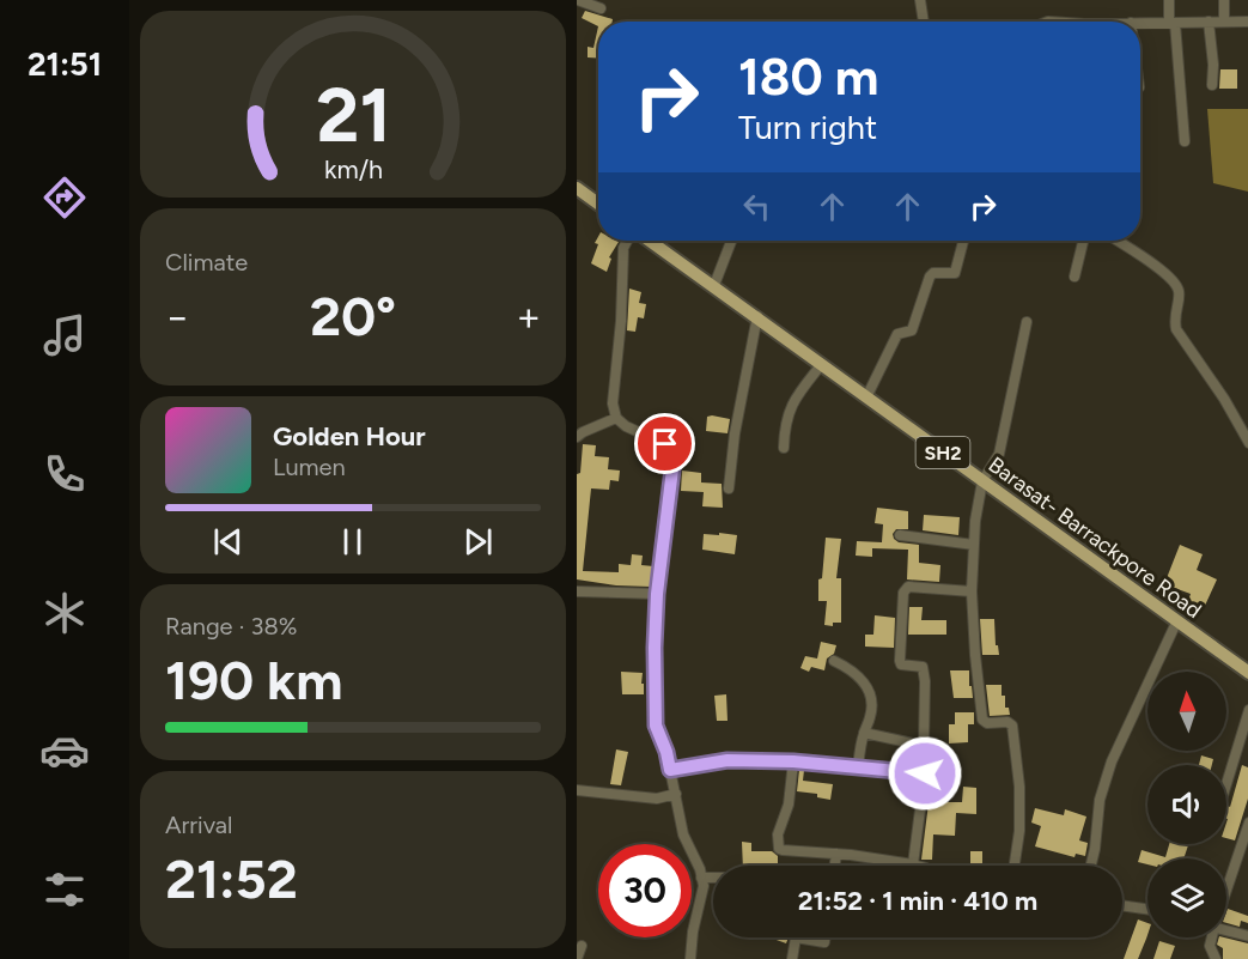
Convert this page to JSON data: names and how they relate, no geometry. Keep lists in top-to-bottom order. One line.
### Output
{"streets":{"main road":["SH2","Barasat- Barrackpore Road"]},"north":"top","page":{"tabs":"21:51","turn":["180 m","Turn right"],"tile":["Climate",["Range · 38%","190 km"],["Arrival","21:52"]],"heat":["−","20°","+"],"song":["Golden Hour","Lumen"],"limit":"30","trip":"21:52 · 1 min · 410 m","gauge":["21","km/h"]}}
